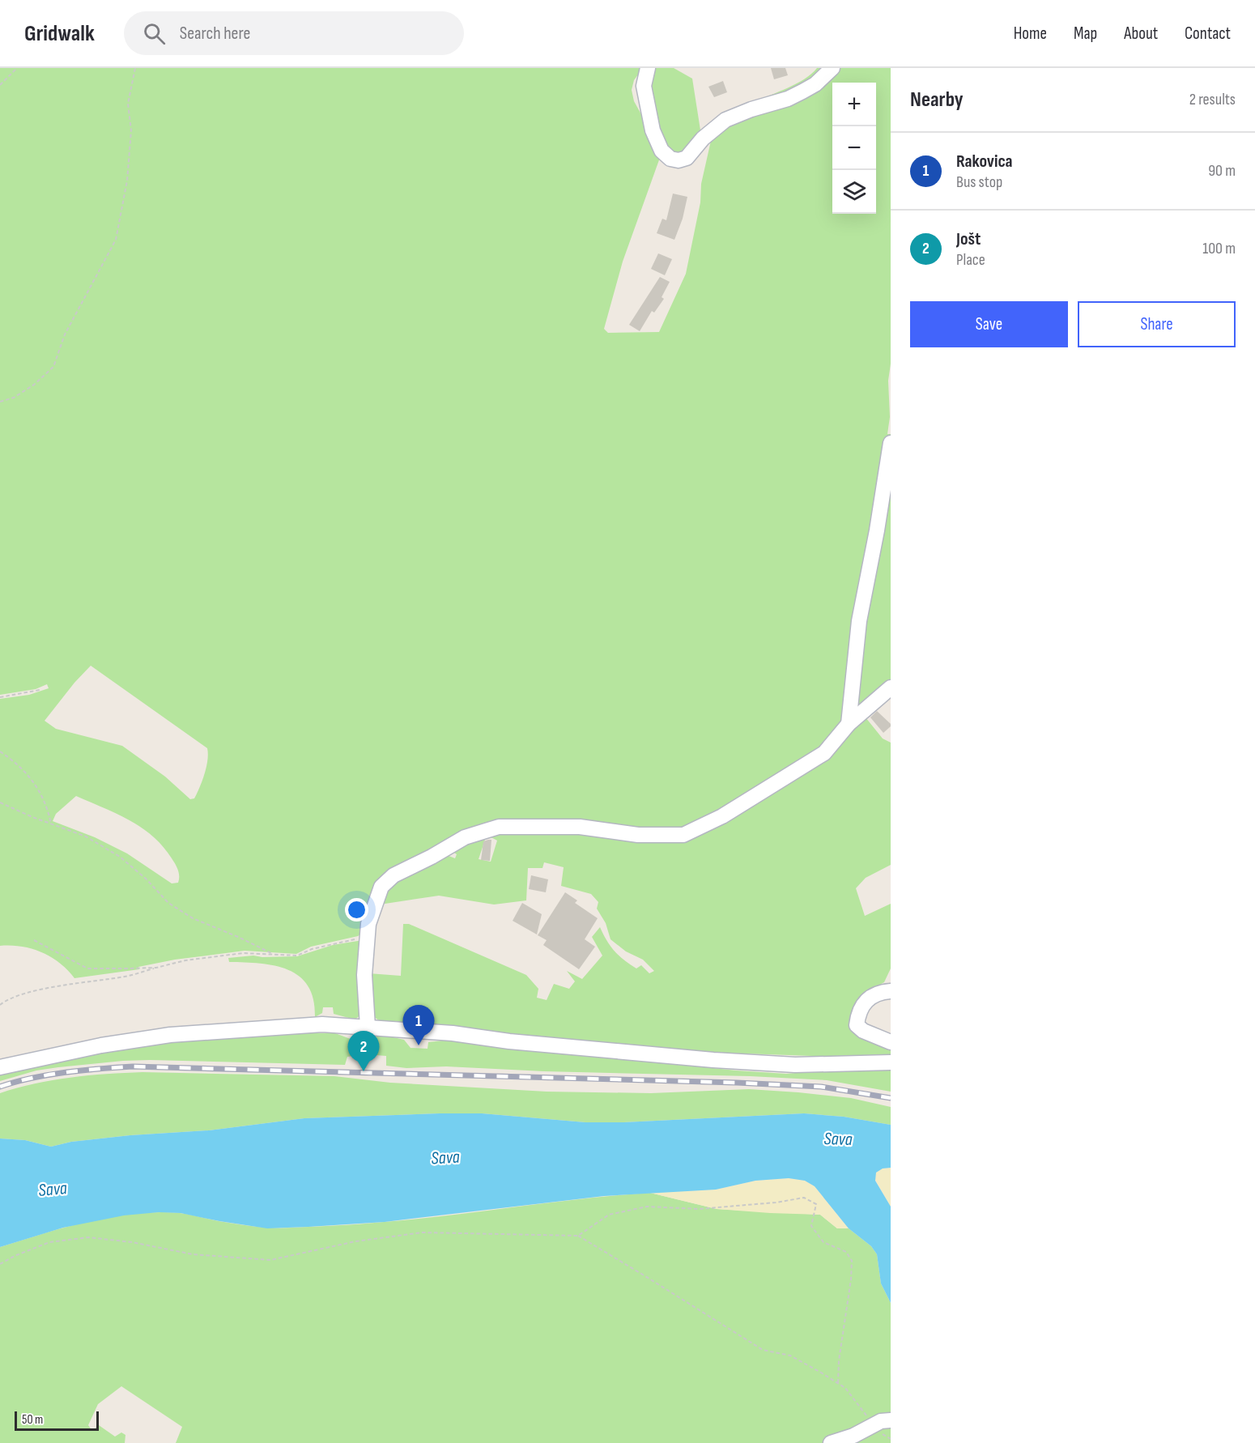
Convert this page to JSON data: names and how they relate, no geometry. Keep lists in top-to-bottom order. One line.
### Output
{"water":["Sava"],"scale_bar":"50 m","page":{"header":"Gridwalk","search":"Search here","nav":["Home","Map","About","Contact"],"heading":["Nearby","2 results"],"map_buttons":["+","−"],"list":[{"mark":"1","name":"Rakovica","note":"Bus stop","value":"90 m"},{"mark":"2","name":"Jošt","note":"Place","value":"100 m"}],"buttons":["Save","Share"],"pins":["1","2"],"scale":"50 m"}}
